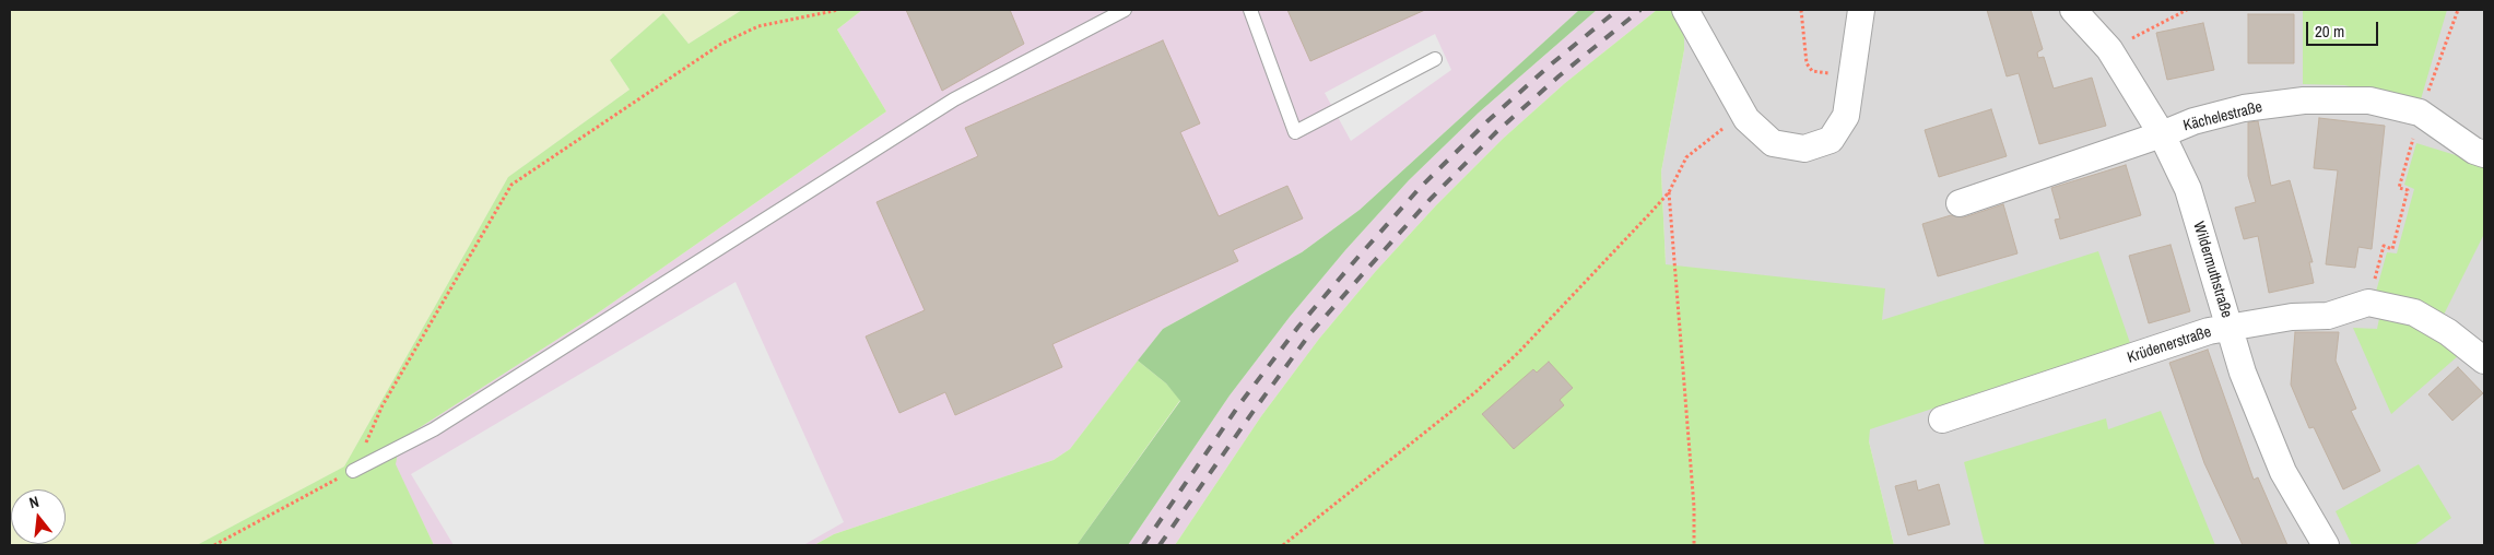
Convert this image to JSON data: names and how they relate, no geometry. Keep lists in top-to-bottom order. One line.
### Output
{"streets":{"street":["Kächelestraße","Wildermuthstraße","Krüdenerstraße"]},"crossings":[["Kächelestraße","Wildermuthstraße"],["Wildermuthstraße","Krüdenerstraße"]],"scale_bar":"20 m","north":"top"}
